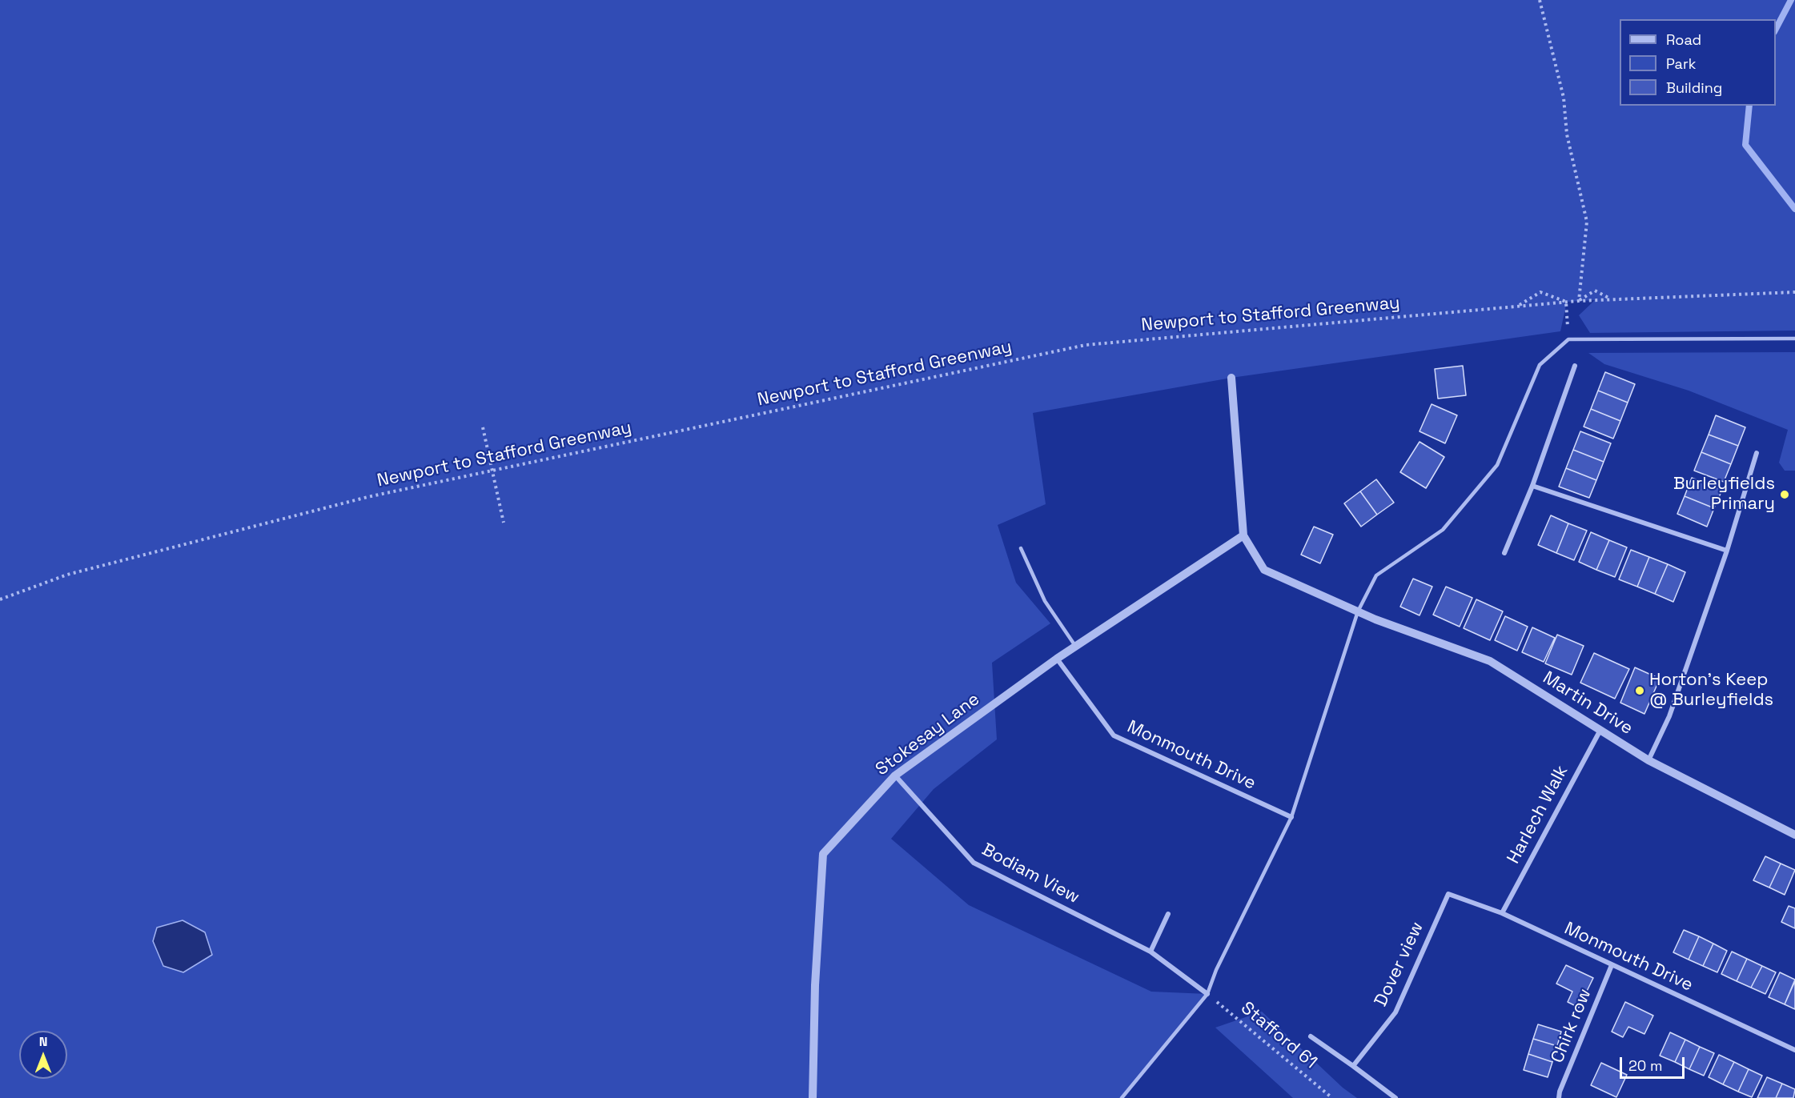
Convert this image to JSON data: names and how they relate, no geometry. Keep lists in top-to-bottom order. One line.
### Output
{"streets":{"street":["Martin Drive","Stokesay Lane","Monmouth Drive","Harlech Walk","Bodiam View","Dover view","Chirk row"],"path":["Newport to Stafford Greenway","Stafford 61"]},"crossings":[["Martin Drive","Stokesay Lane"],["Martin Drive","Harlech Walk"],["Stokesay Lane","Monmouth Drive"],["Stokesay Lane","Bodiam View"],["Monmouth Drive","Harlech Walk"],["Monmouth Drive","Dover view"],["Monmouth Drive","Chirk row"],["Bodiam View","Stafford 61"]],"places":["Burleyfields Primary","Horton's Keep @ Burleyfields"],"legend":["Road","Park","Building"],"scale_bar":"20 m","north":"top"}
